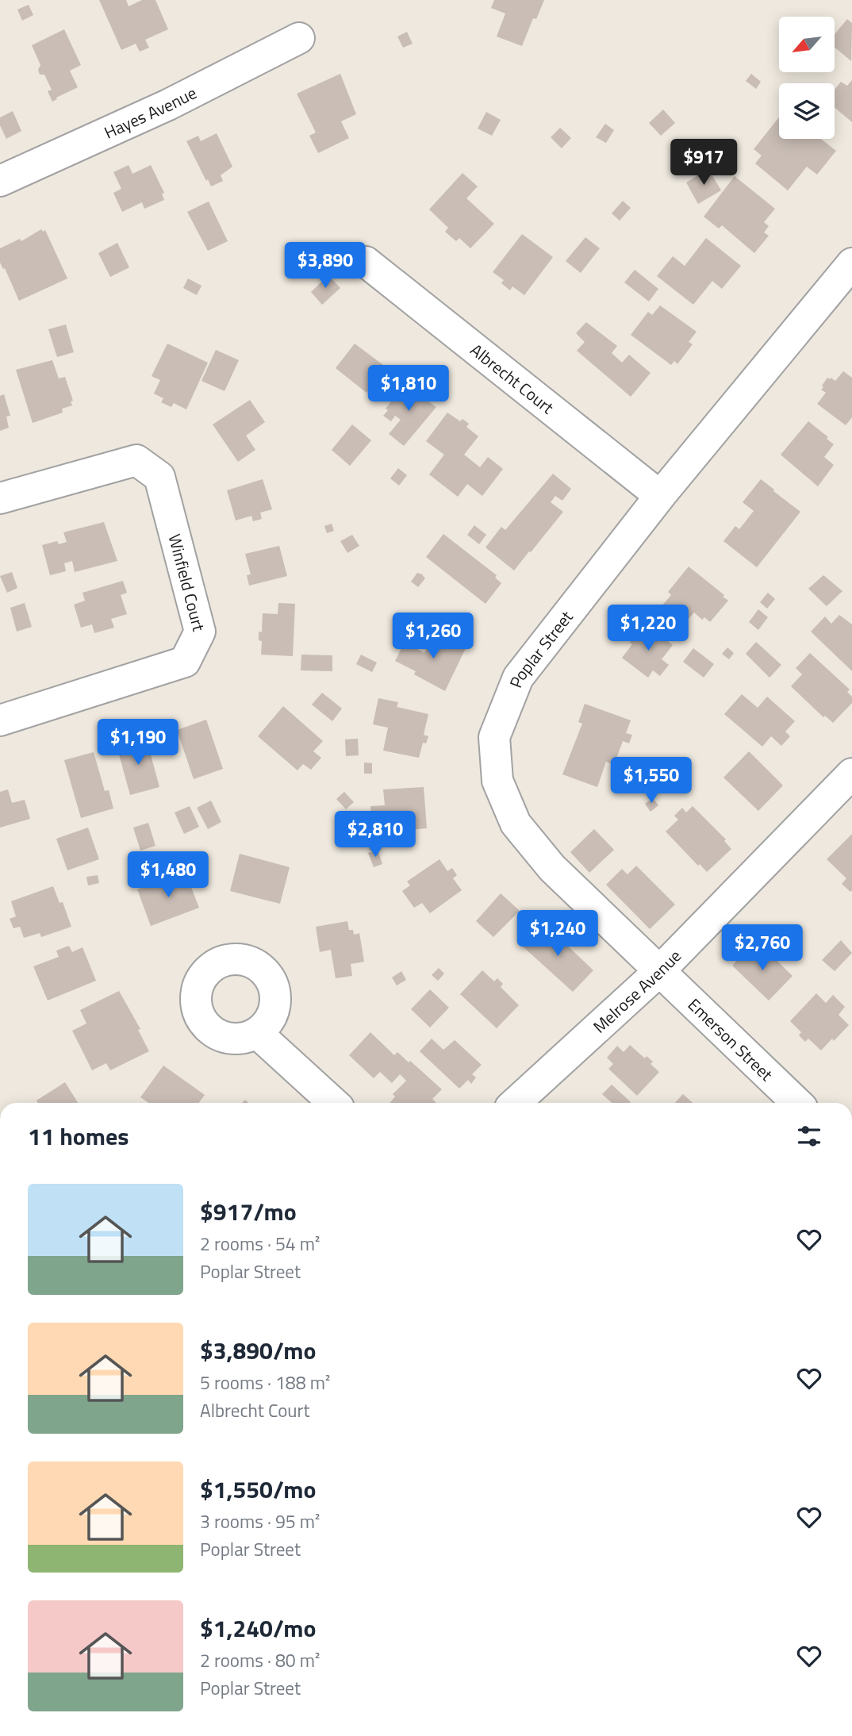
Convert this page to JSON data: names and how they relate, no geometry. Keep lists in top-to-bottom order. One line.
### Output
{"streets":{"street":["Hayes Avenue","Albrecht Court","Winfield Court","Poplar Street","Melrose Avenue","Emerson Street"]},"crossings":[["Albrecht Court","Poplar Street"],["Poplar Street","Melrose Avenue"],["Poplar Street","Emerson Street"],["Melrose Avenue","Emerson Street"]],"north":"bottom left","page":{"price":["$917","$3,890","$1,810","$1,220","$1,260","$1,190","$1,550","$2,810","$1,480","$1,240","$2,760"],"heading":"11 homes","list":[{"name":"$917/mo","note":"2 rooms · 54 m² · Poplar Street"},{"name":"$3,890/mo","note":"5 rooms · 188 m² · Albrecht Court"},{"name":"$1,550/mo","note":"3 rooms · 95 m² · Poplar Street"},{"name":"$1,240/mo","note":"2 rooms · 80 m² · Poplar Street"}]}}
